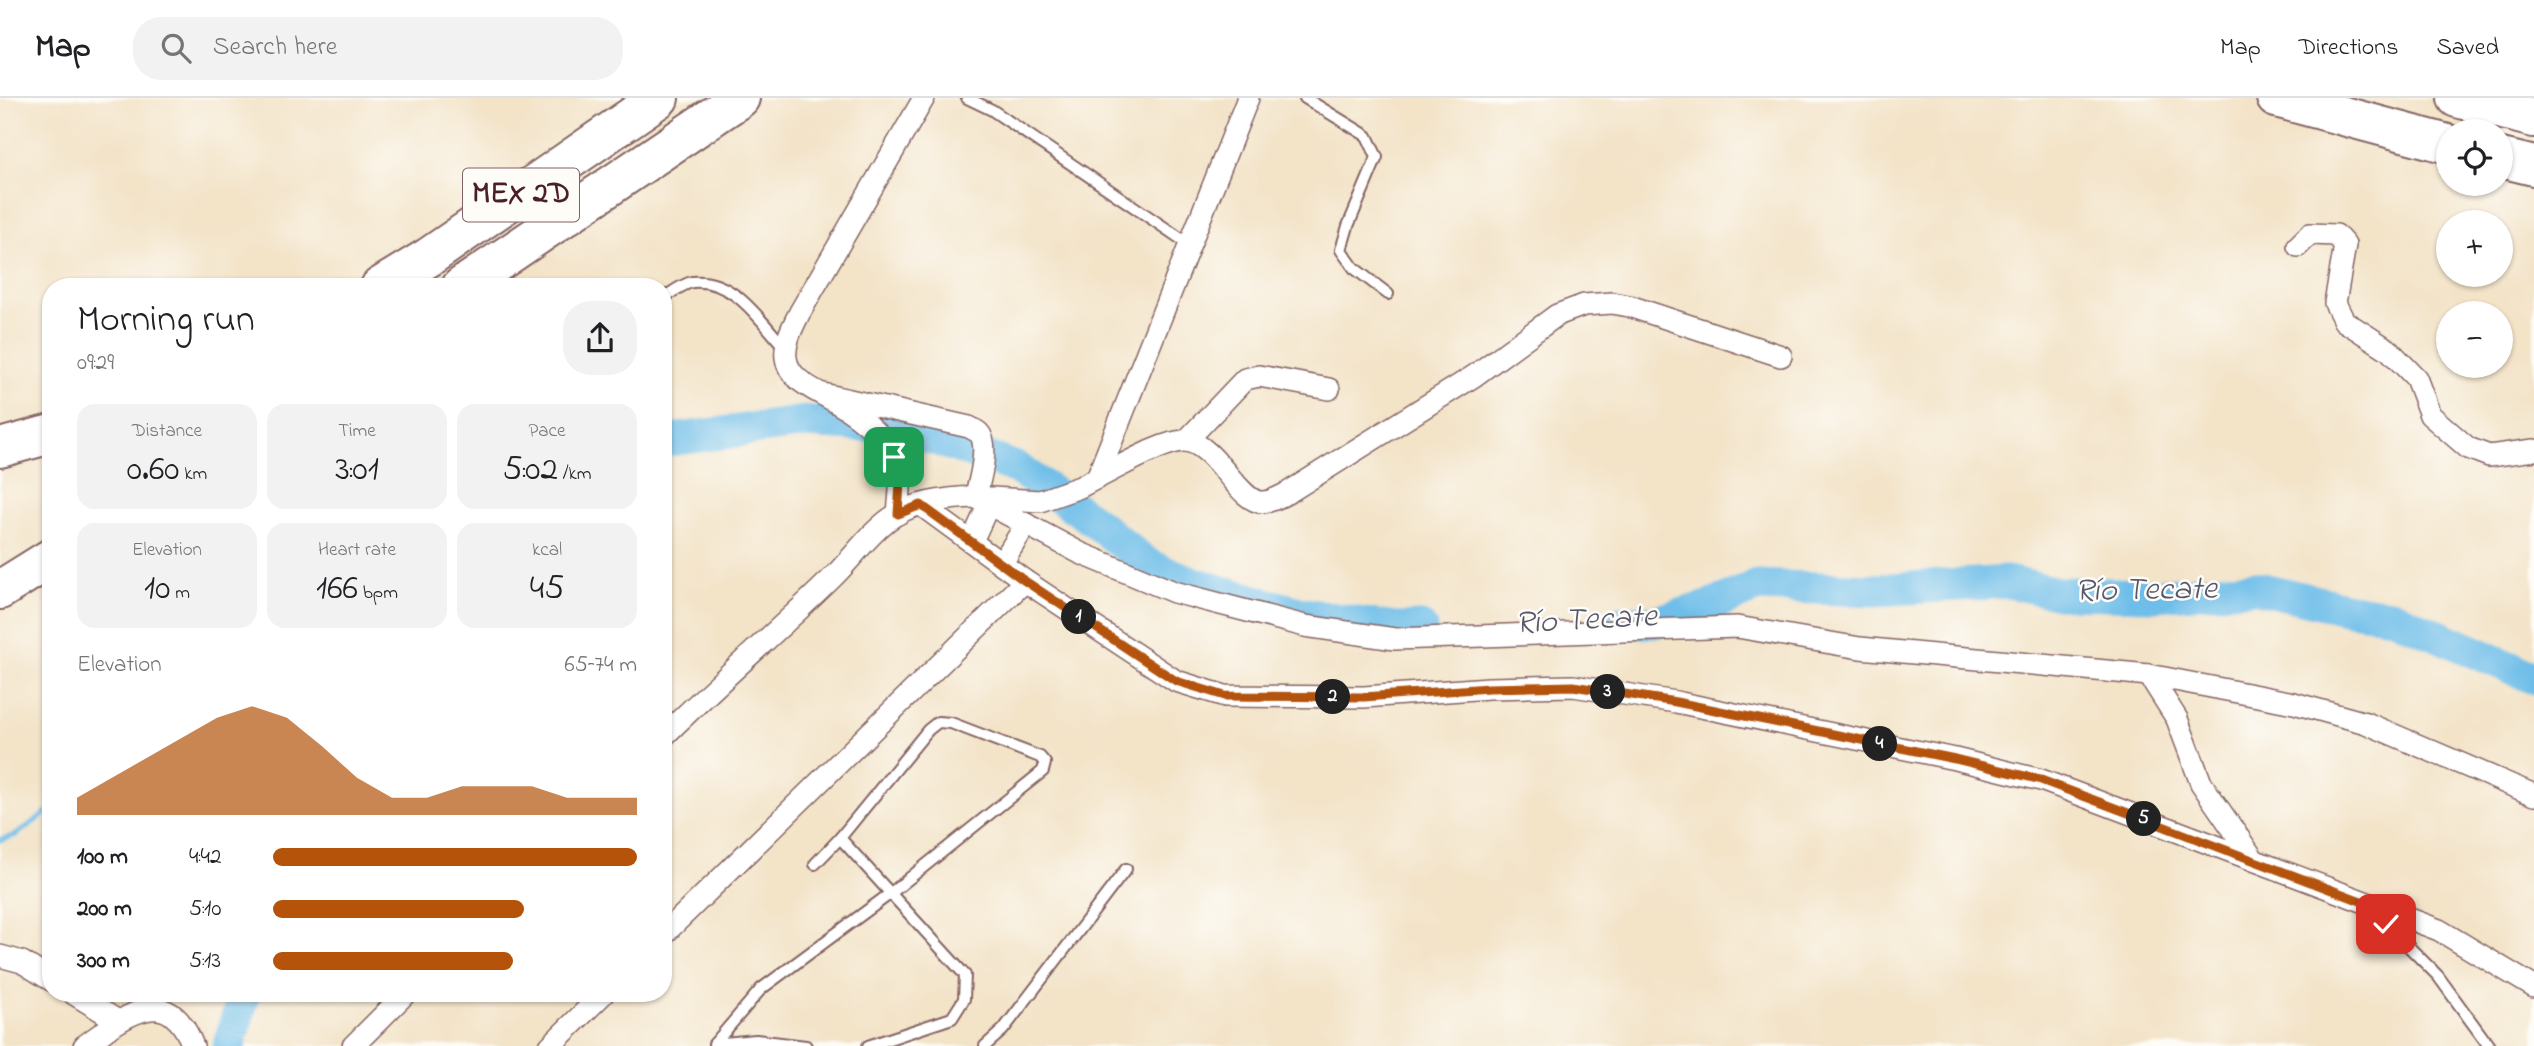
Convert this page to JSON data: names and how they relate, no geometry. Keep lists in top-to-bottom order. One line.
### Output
{"streets":{"highway":["MEX 2D"]},"water":["Río Tecate"],"page":{"header":"Map","search":"Search here","nav":["Map","Directions","Saved"],"map_buttons":["+","−"],"heading":["Morning run","09:29"],"stats":[["Distance","0.60 km"],["Time","3:01"],["Pace","5:02 /km"],["Elevation","10 m"],["Heart rate","166 bpm"],["kcal","45"]],"pins":["1","3","2","4","5"],"chart":["Elevation","65–74 m"],"list":[{"name":"100 m","note":"4:42"},{"name":"200 m","note":"5:10"},{"name":"300 m","note":"5:13"}]}}
